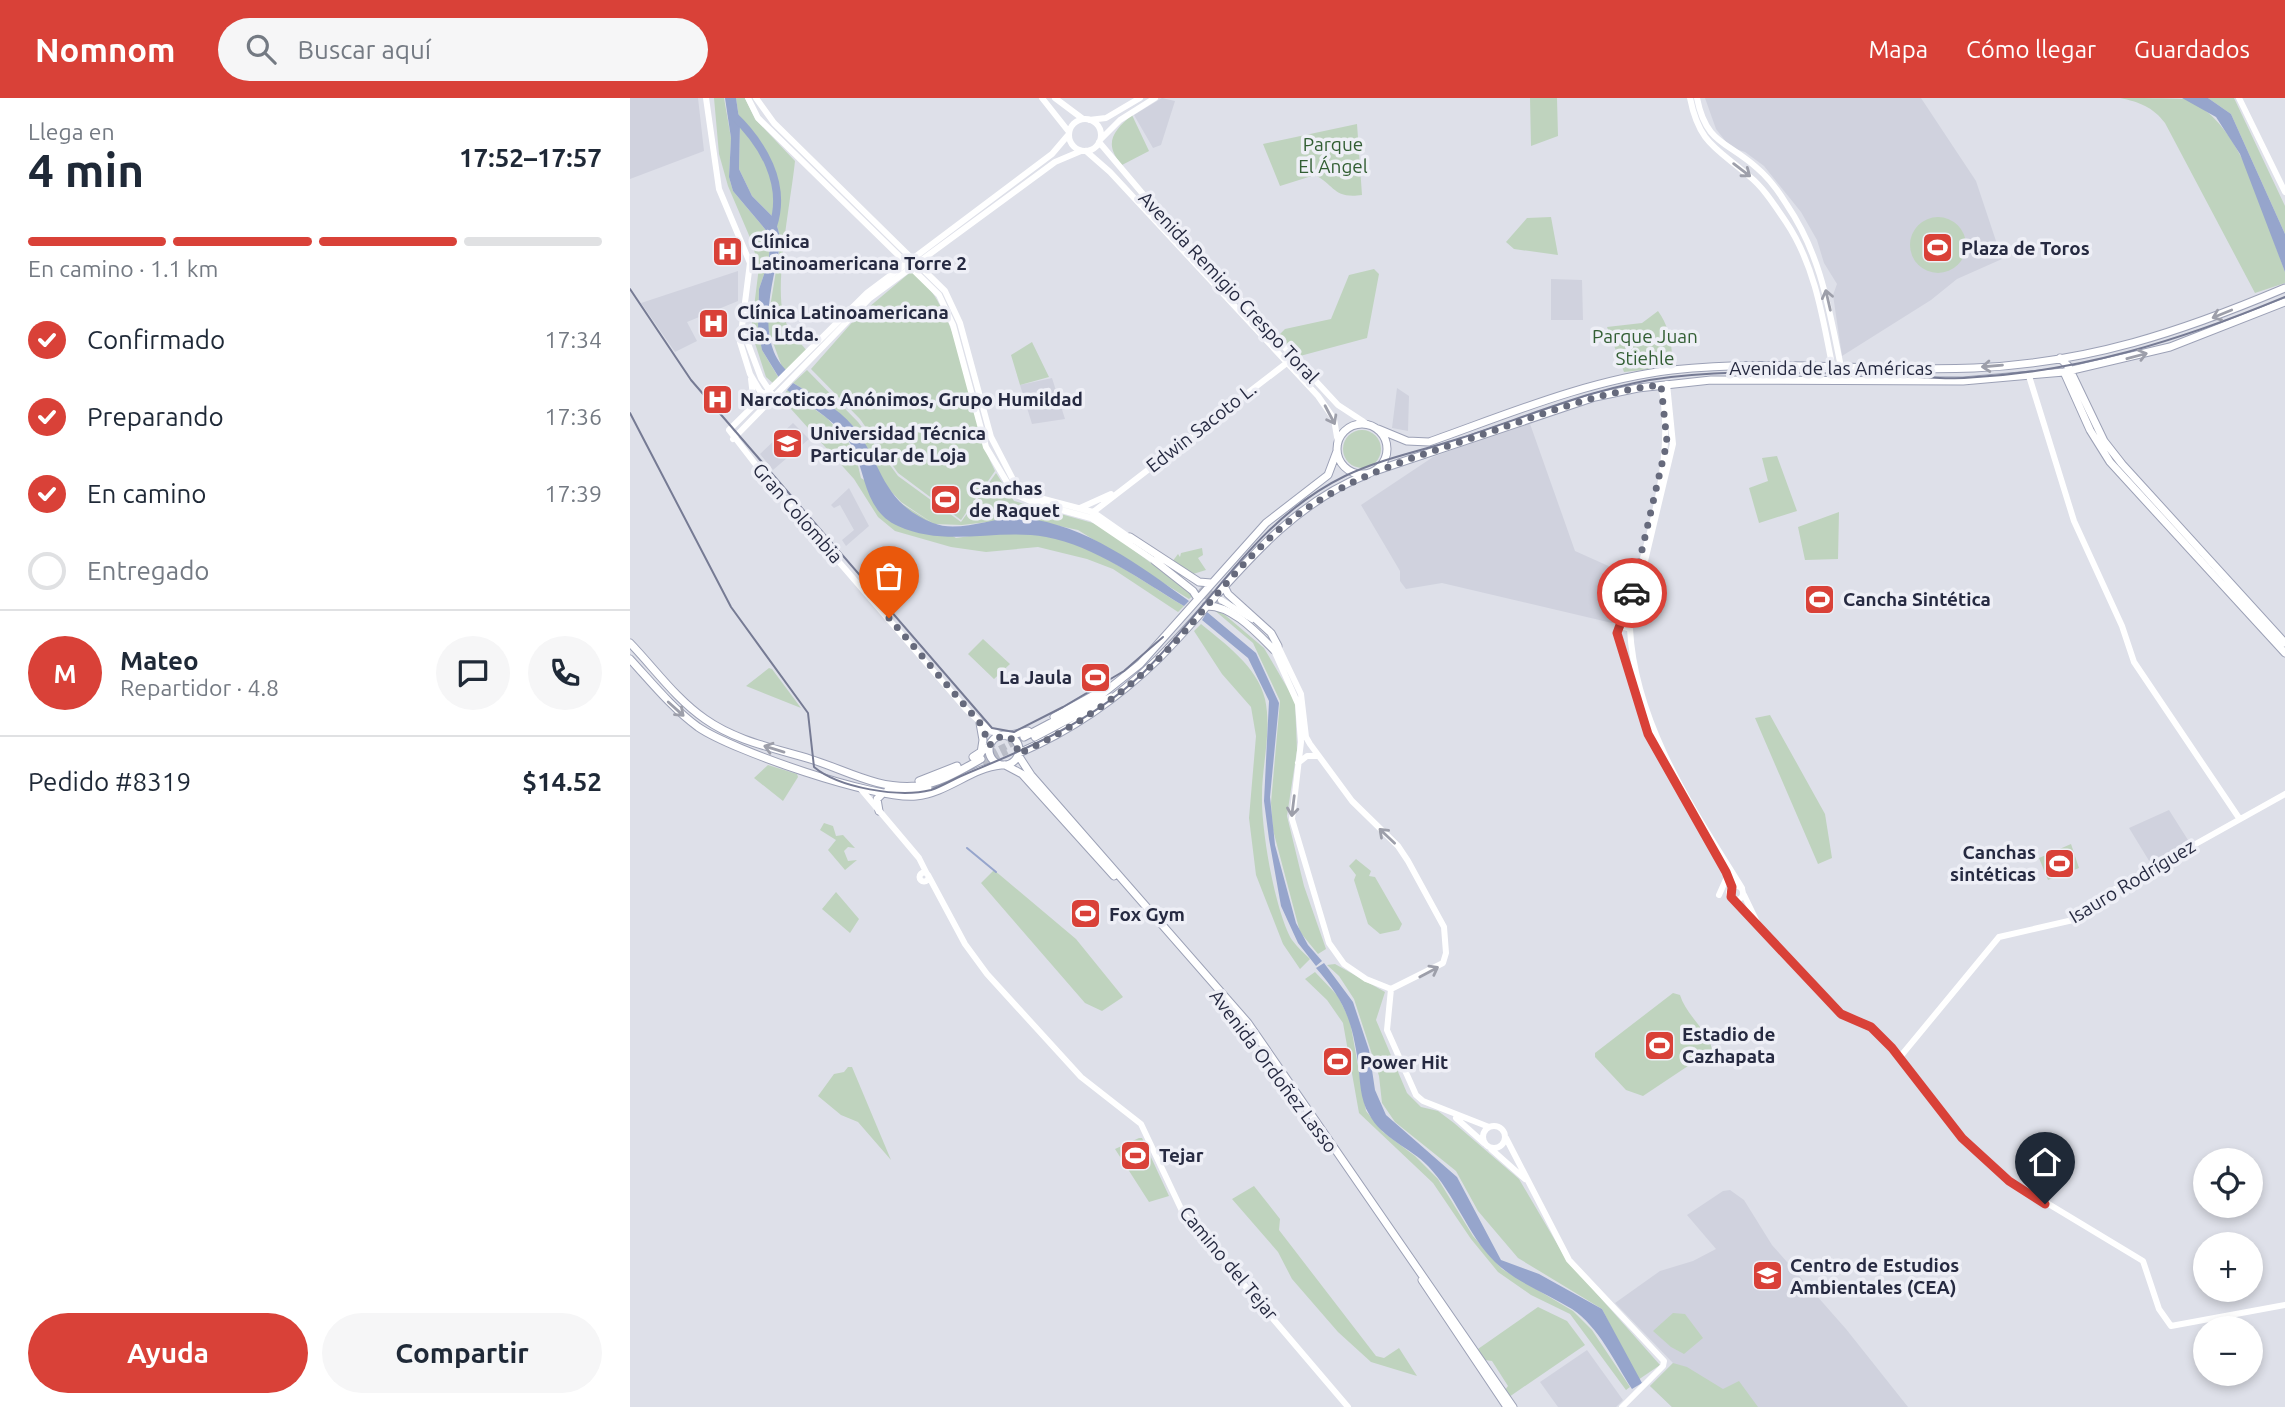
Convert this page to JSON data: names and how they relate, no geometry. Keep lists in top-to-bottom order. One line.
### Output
{"streets":{"main road":["Avenida Remigio Crespo Toral","Avenida de las Américas","Edwin Sacoto L.","Gran Colombia","Isauro Rodríguez","Avenida Ordoñez Lasso","Camino del Tejar"]},"crossings":[["Avenida Remigio Crespo Toral","Avenida de las Américas"],["Avenida Remigio Crespo Toral","Edwin Sacoto L."],["Gran Colombia","Avenida Ordoñez Lasso"]],"parks":["Parque El Ángel","Parque Juan Stiehle"],"places":{"sports":["Plaza de Toros","Canchas de Raquet","Cancha Sintética","La Jaula","Canchas sintéticas","Fox Gym","Estadio de Cazhapata","Power Hit","Tejar"],"hospital":["Clínica Latinoamericana Torre 2","Clínica Latinoamericana Cia. Ltda.","Narcoticos Anónimos, Grupo Humildad"],"school or university":["Universidad Técnica Particular de Loja","Centro de Estudios Ambientales (CEA)"]},"page":{"header":"Nomnom","search":"Buscar aquí","nav":["Mapa","Cómo llegar","Guardados"],"heading":["4 min","Llega en","17:52–17:57"],"panel":["Mateo","Repartidor · 4.8","Pedido #8319","$14.52"],"bar":"En camino · 1.1 km","list":[["Confirmado","17:34"],["Preparando","17:36"],["En camino","17:39"],"Entregado"],"round":"M","map_buttons":["+","−"],"buttons":["Ayuda","Compartir"]}}
